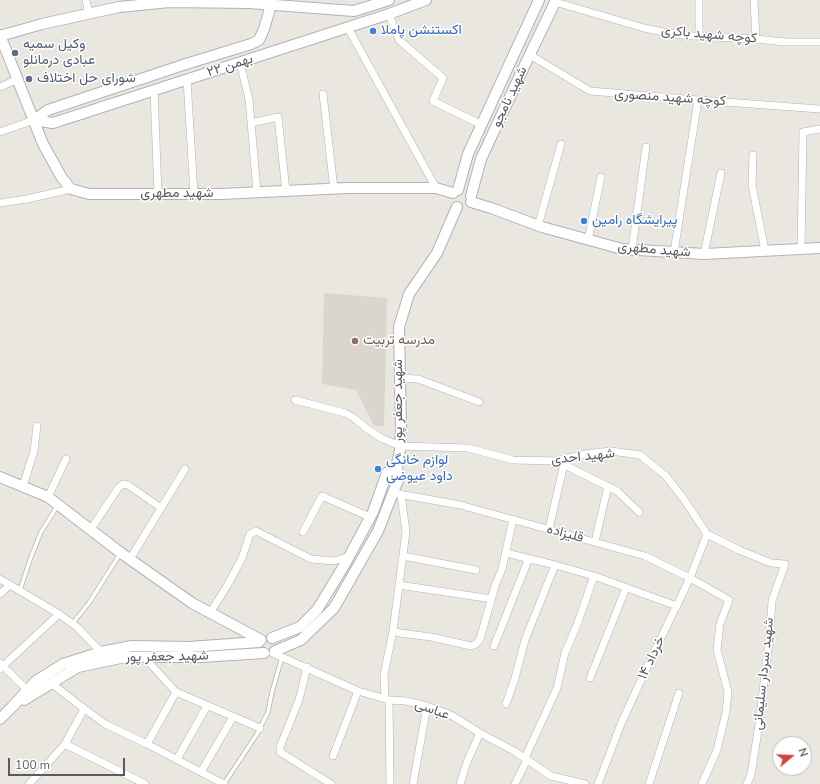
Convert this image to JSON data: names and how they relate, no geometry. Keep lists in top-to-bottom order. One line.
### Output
{"streets":{"street":["کوچه شهید باکری","۲۲ بهمن","شهید نامجو","کوچه شهید منصوری","شهید مطهری","شهید جعفر پور","شهید احدی","قلیزاده","۱۴ خرداد","شهید سردار سلیمانی","عباسی"]},"crossings":[["کوچه شهید باکری","شهید نامجو"],["شهید نامجو","کوچه شهید منصوری"],["شهید نامجو","شهید مطهری"],["شهید نامجو","شهید جعفر پور"],["شهید مطهری","شهید جعفر پور"],["شهید جعفر پور","شهید احدی"],["شهید جعفر پور","قلیزاده"],["شهید جعفر پور","عباسی"],["شهید احدی","۱۴ خرداد"],["شهید احدی","شهید سردار سلیمانی"],["قلیزاده","۱۴ خرداد"],["۱۴ خرداد","شهید سردار سلیمانی"]],"places":["اکستنشن پاملا","وکیل سمیه عبادی درمانلو","شورای حل اختلاف","پیرایشگاه ‌رامین","مدرسه تربیت","لوازم خانگی داود عیوضی"],"scale_bar":"100 m","north":"right"}
